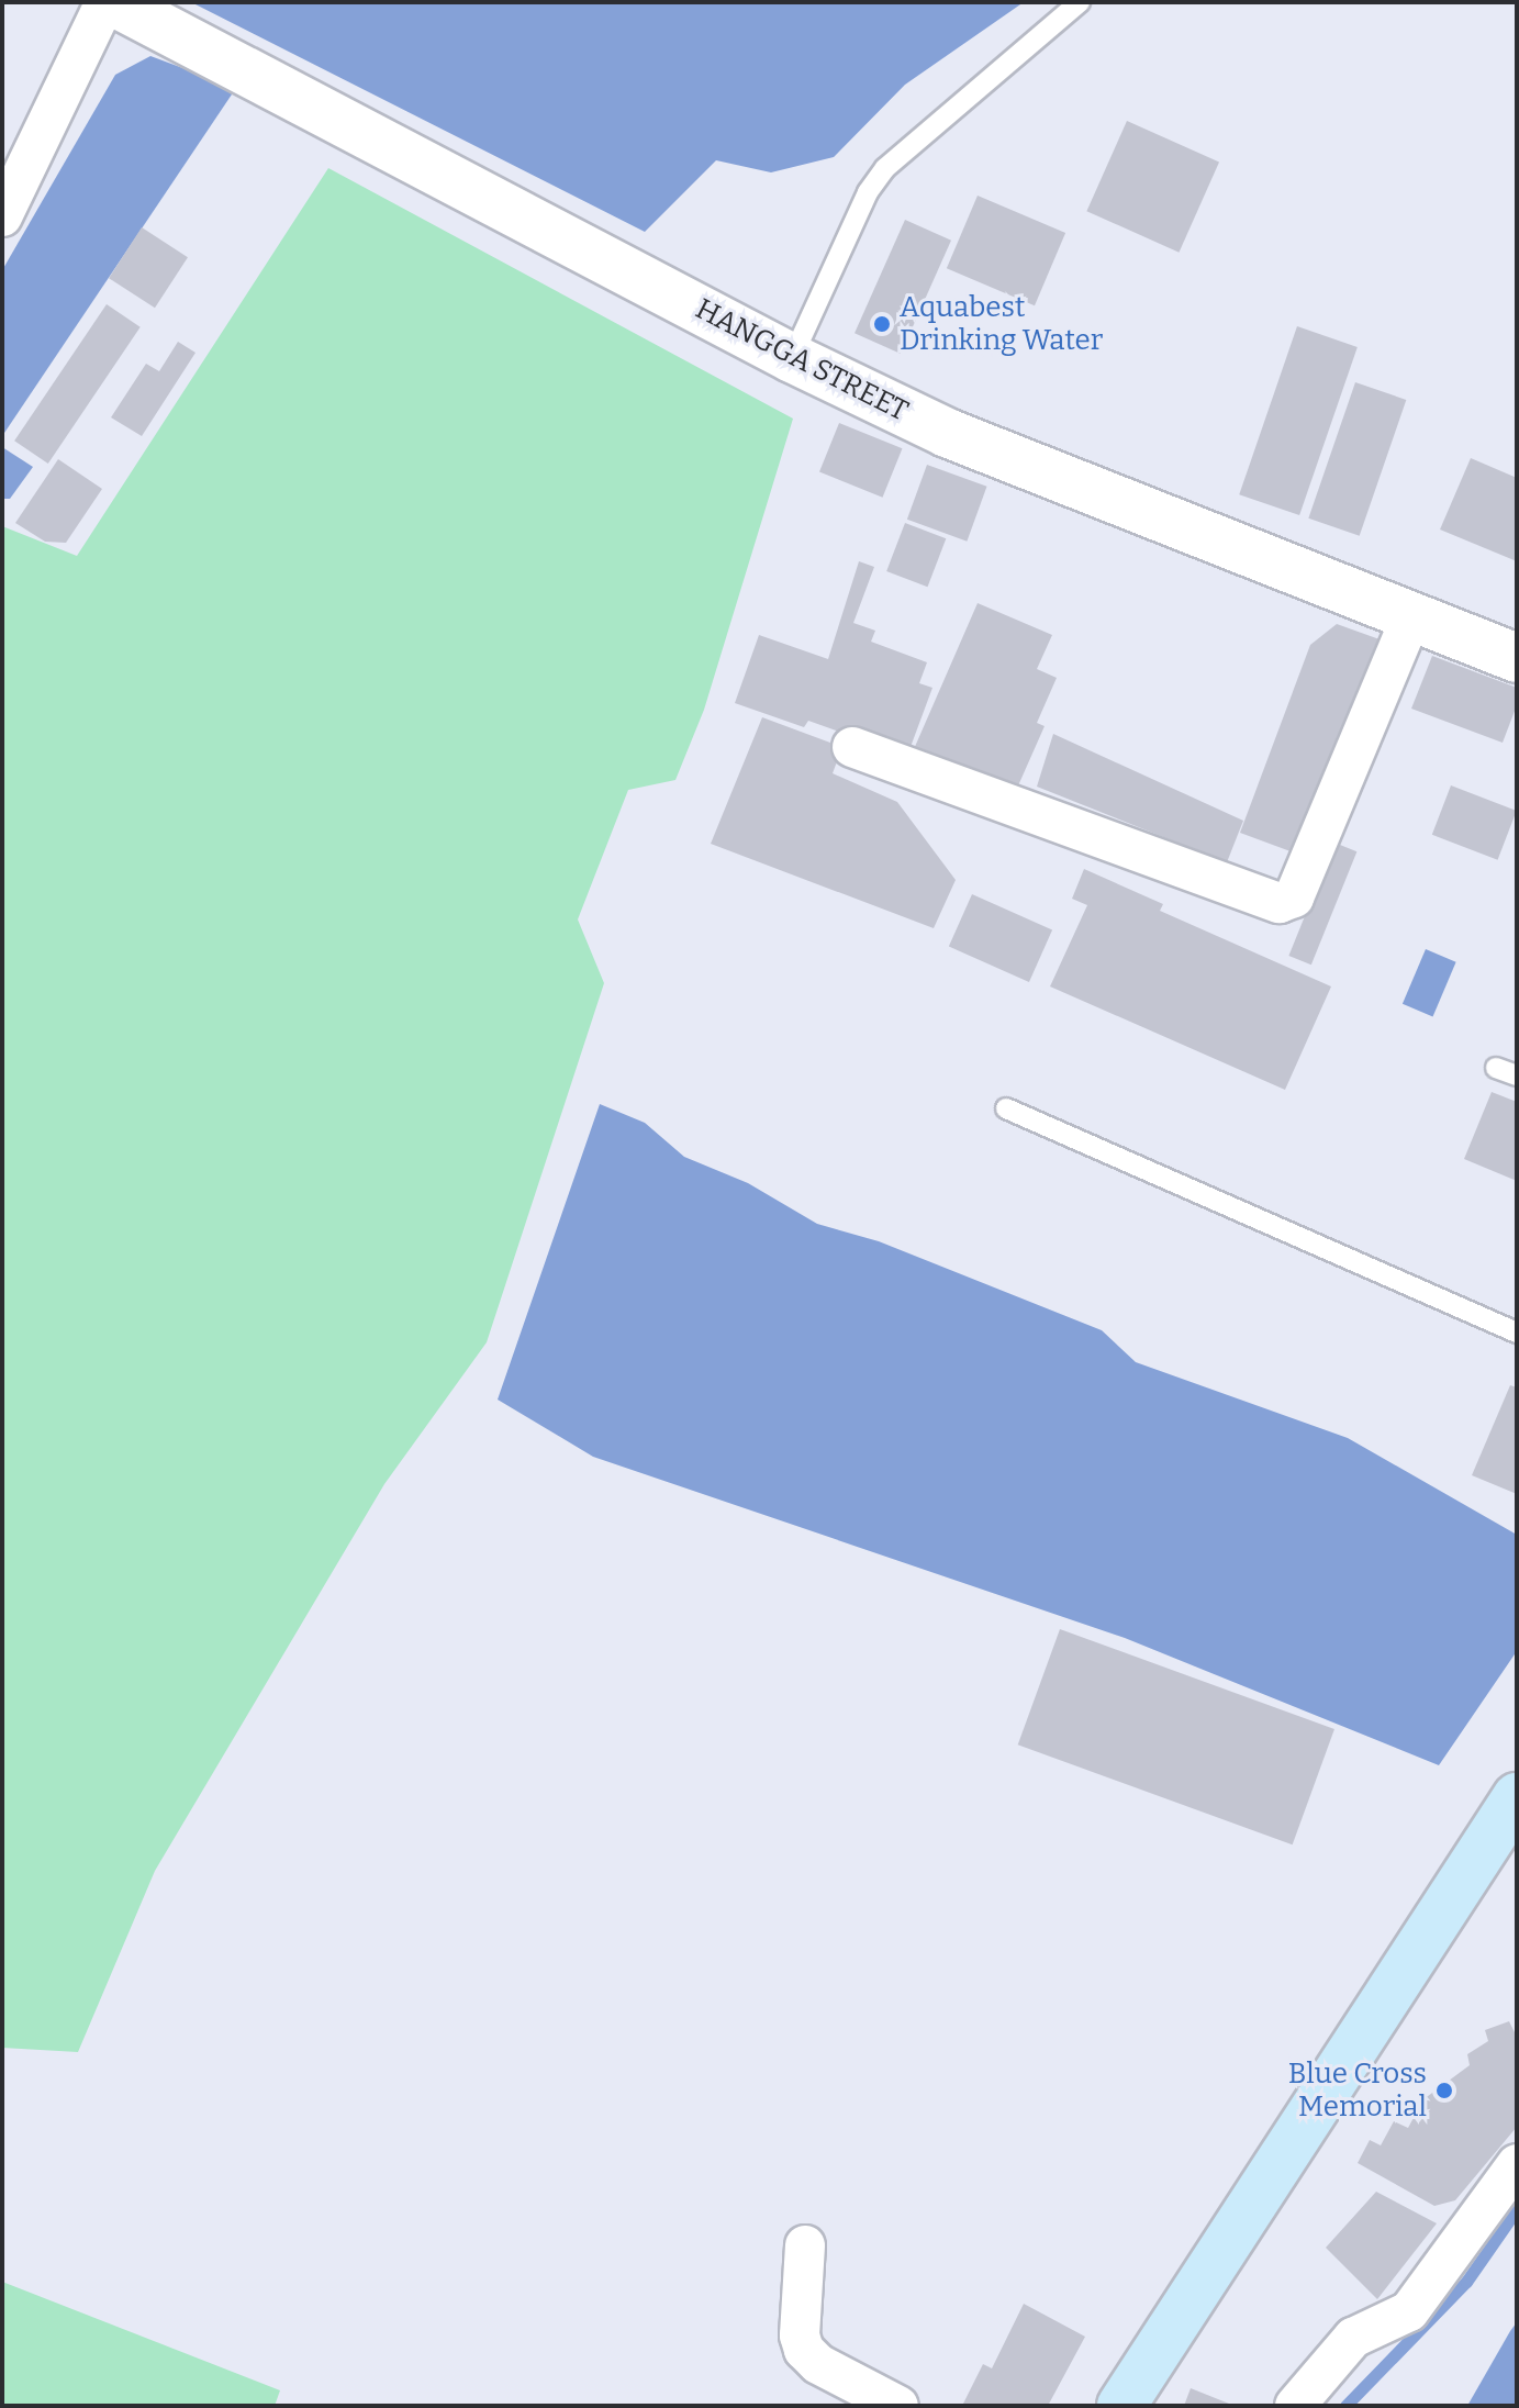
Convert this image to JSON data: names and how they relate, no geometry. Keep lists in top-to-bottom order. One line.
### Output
{"streets":{"street":["HANGGA STREET"]},"places":["Aquabest Drinking Water","Blue Cross Memorial"]}
